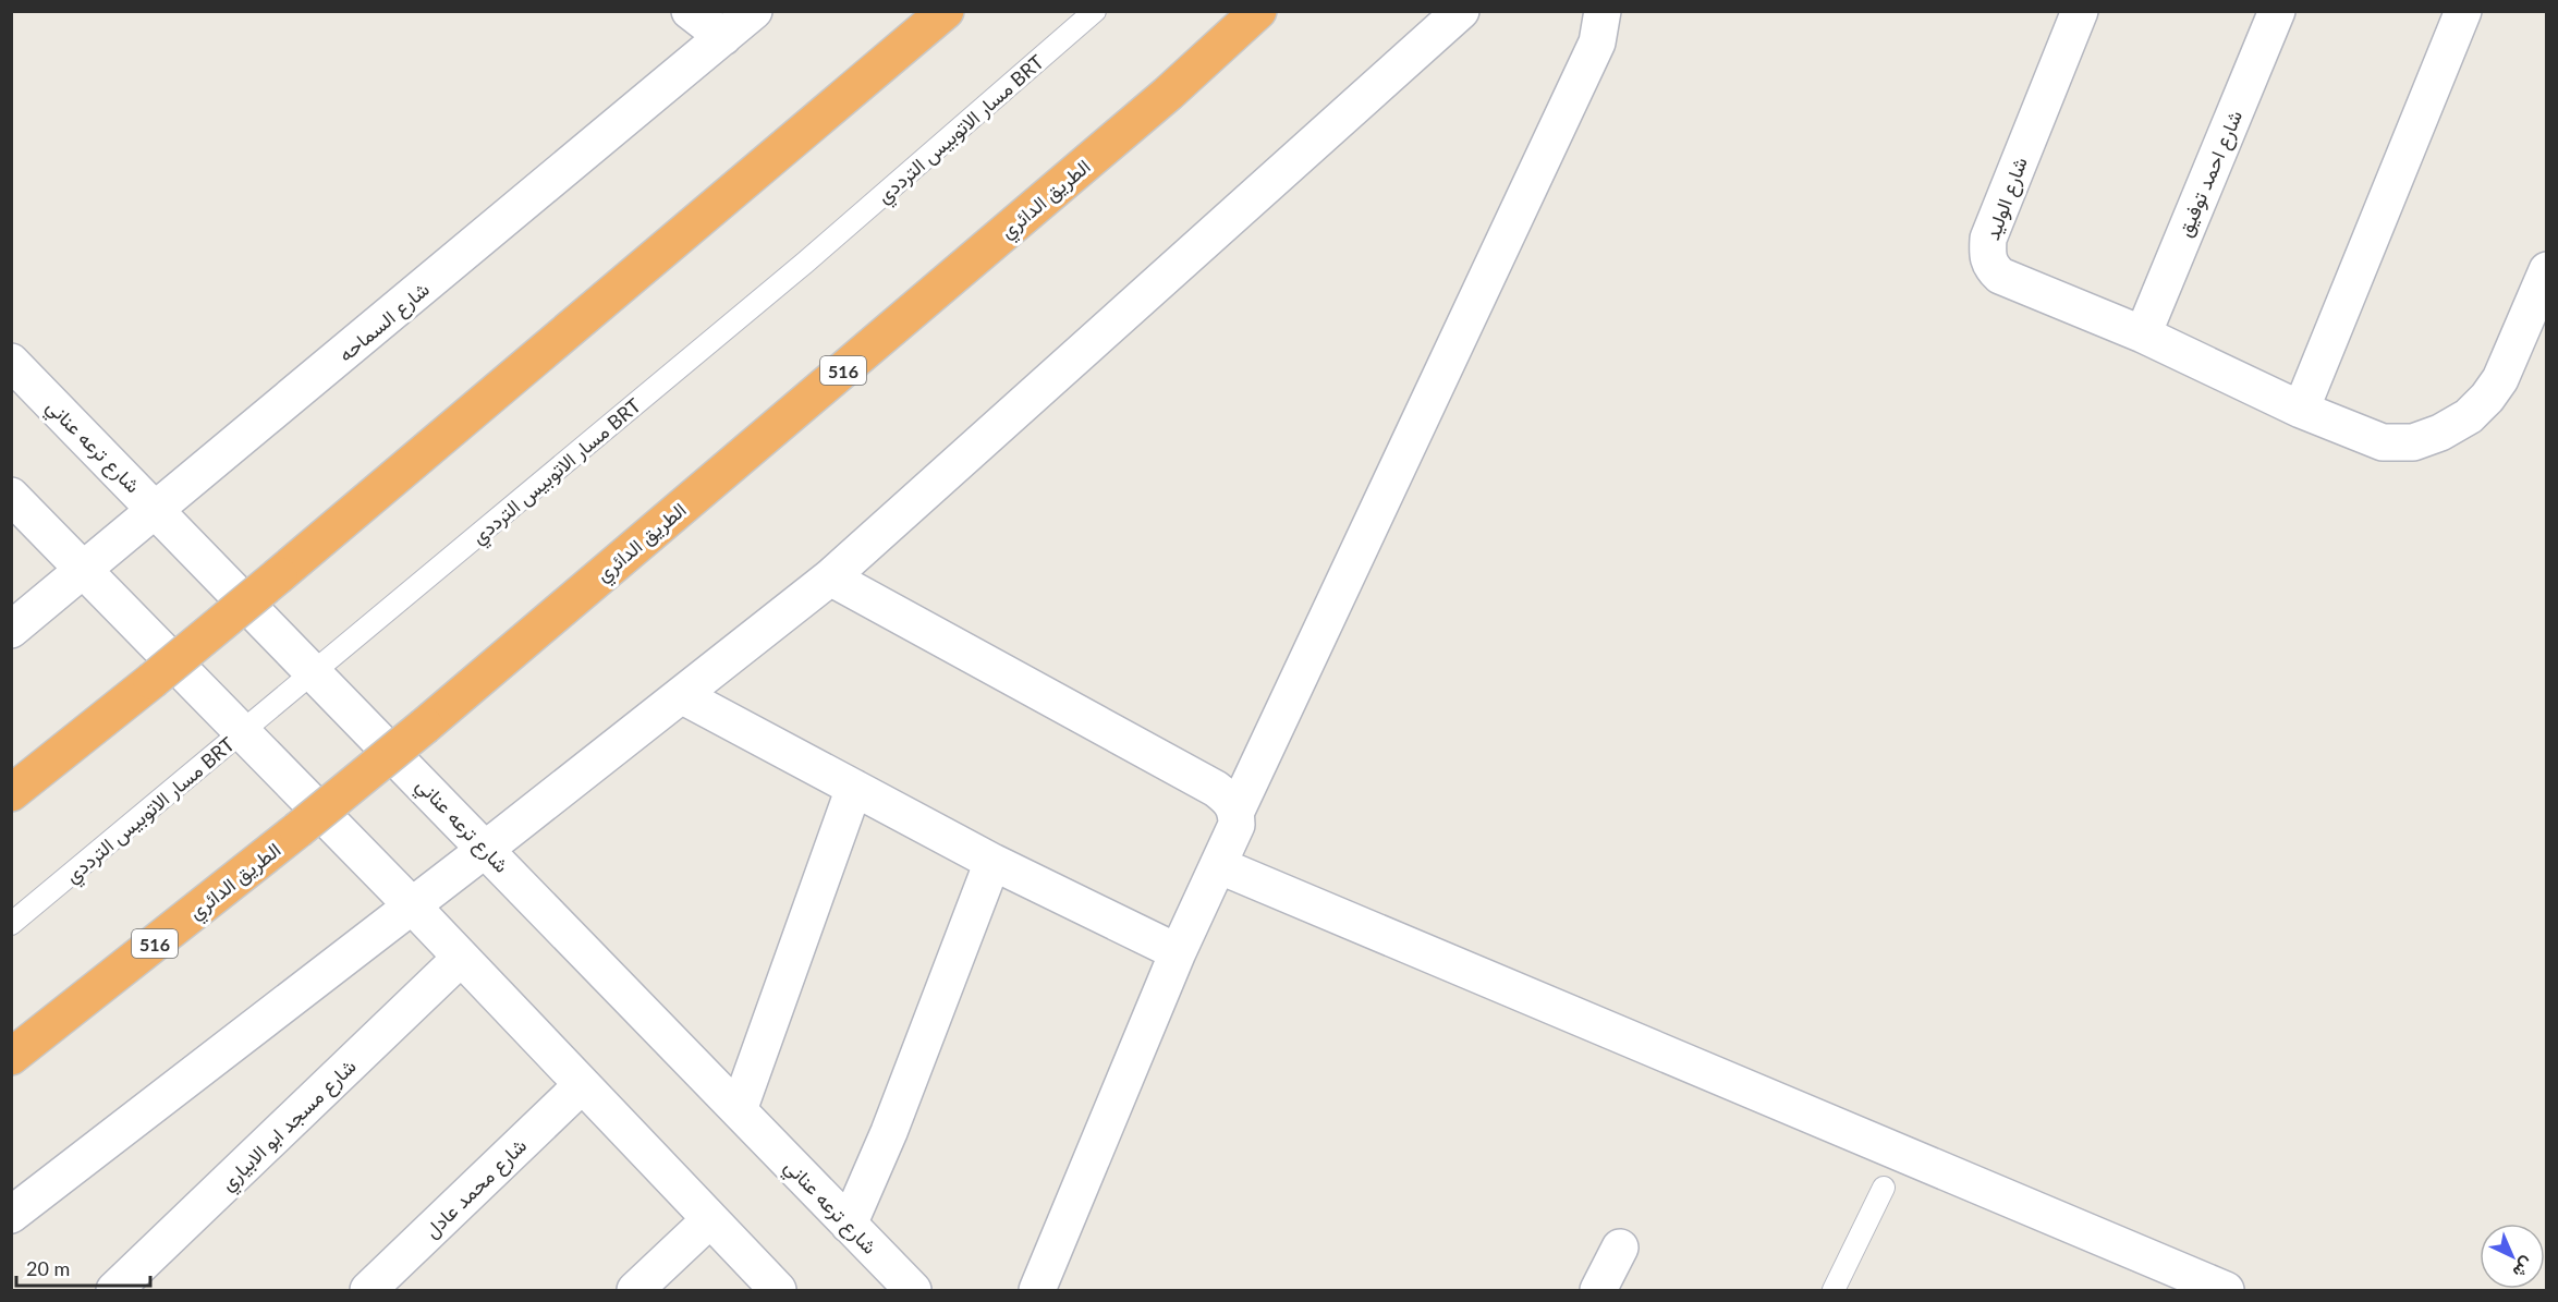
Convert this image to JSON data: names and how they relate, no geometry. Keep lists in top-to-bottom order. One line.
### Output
{"streets":{"highway":["الطريق الدائري","516"],"street":["شارع احمد توفيق","شارع الوليد","شارع السماحه","شارع ترعه عناني","شارع مسجد ابو الابياري","شارع محمد عادل"],"lane":["مسار الاتوبيس الترددي BRT"]},"crossings":[["شارع احمد توفيق","شارع الوليد"],["شارع السماحه","شارع ترعه عناني"]],"scale_bar":"20 m","north":"bottom right"}
